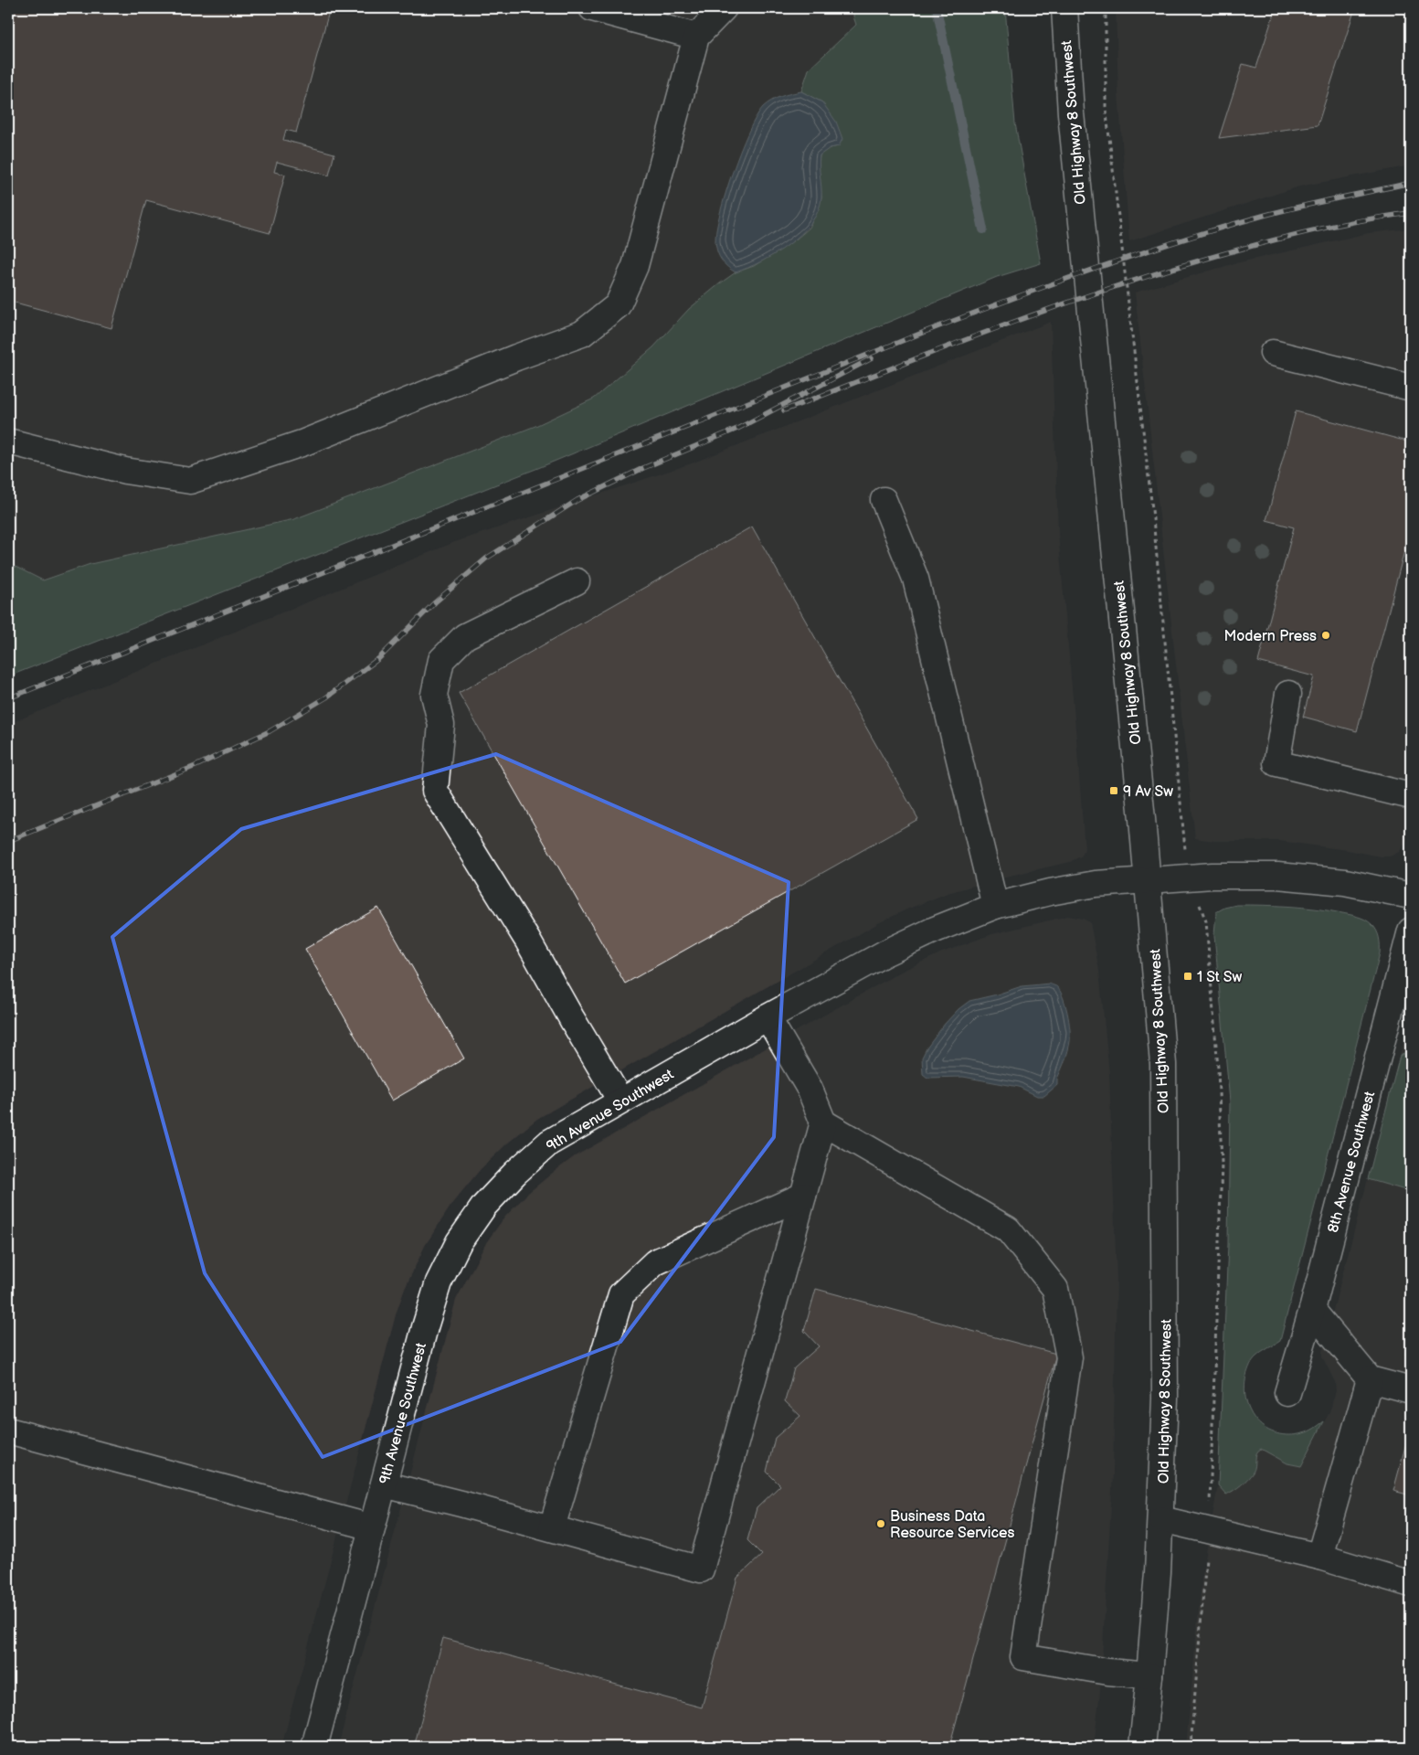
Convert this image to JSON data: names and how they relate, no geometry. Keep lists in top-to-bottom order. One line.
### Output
{"streets":{"street":["Old Highway 8 Southwest","9th Avenue Southwest","8th Avenue Southwest"]},"crossings":[["Old Highway 8 Southwest","9th Avenue Southwest"]],"places":{"other":["Modern Press","Business Data Resource Services"],"transit":["9 Av Sw","1 St Sw"]}}
